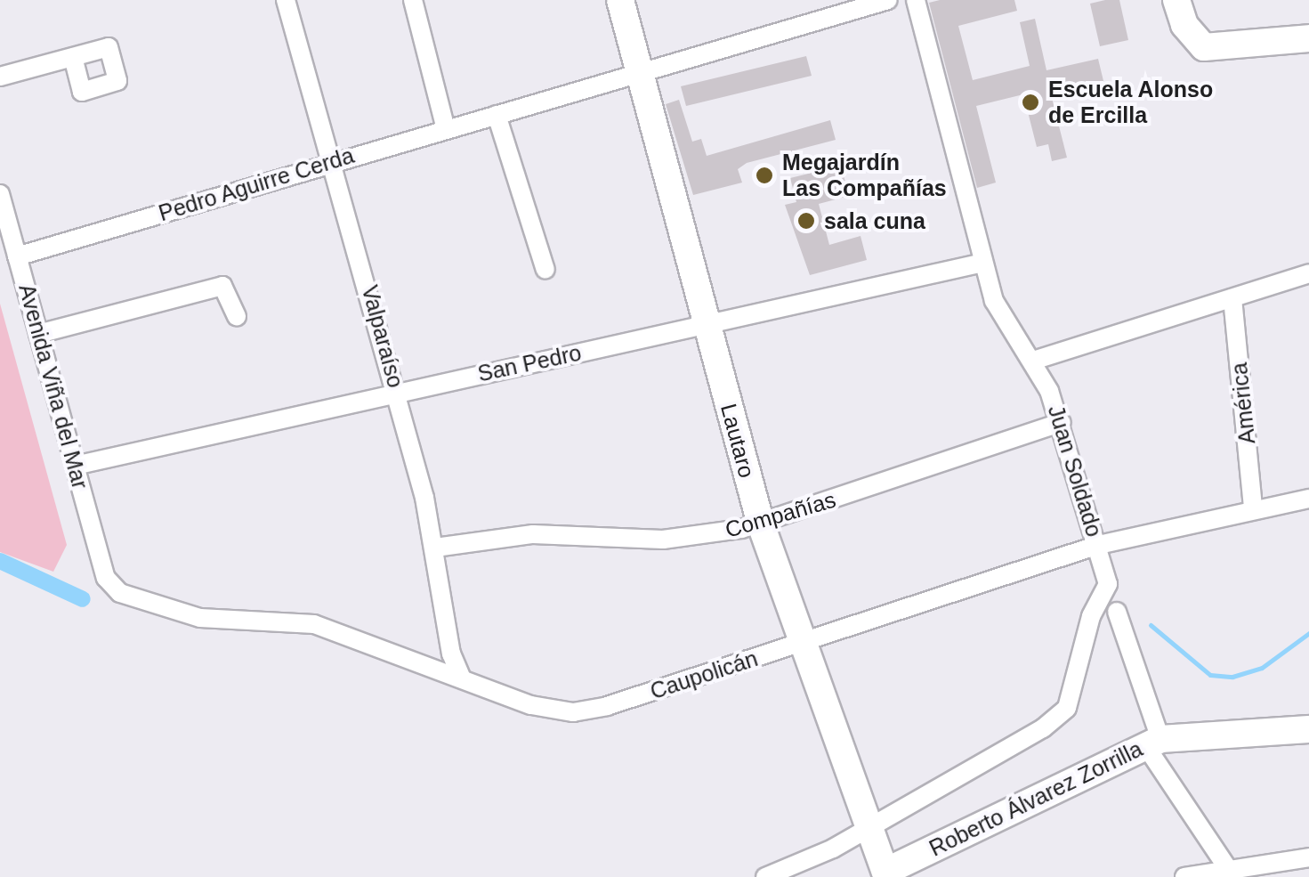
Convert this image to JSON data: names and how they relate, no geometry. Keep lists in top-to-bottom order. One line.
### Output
{"streets":{"street":["Pedro Aguirre Cerda","Valparaíso","San Pedro","Avenida Viña del Mar","América","Lautaro","Juan Soldado","Compañías","Caupolicán","Roberto Álvarez Zorrilla"]},"crossings":[["Pedro Aguirre Cerda","Valparaíso"],["Pedro Aguirre Cerda","Avenida Viña del Mar"],["Pedro Aguirre Cerda","Lautaro"],["Valparaíso","San Pedro"],["Valparaíso","Compañías"],["Valparaíso","Caupolicán"],["San Pedro","Avenida Viña del Mar"],["San Pedro","Lautaro"],["San Pedro","Juan Soldado"],["Avenida Viña del Mar","Caupolicán"],["América","Caupolicán"],["Lautaro","Juan Soldado"],["Lautaro","Compañías"],["Lautaro","Caupolicán"],["Lautaro","Roberto Álvarez Zorrilla"],["Juan Soldado","Compañías"],["Juan Soldado","Caupolicán"]],"places":["Escuela Alonso de Ercilla","Megajardín Las Compañías","sala cuna"]}
